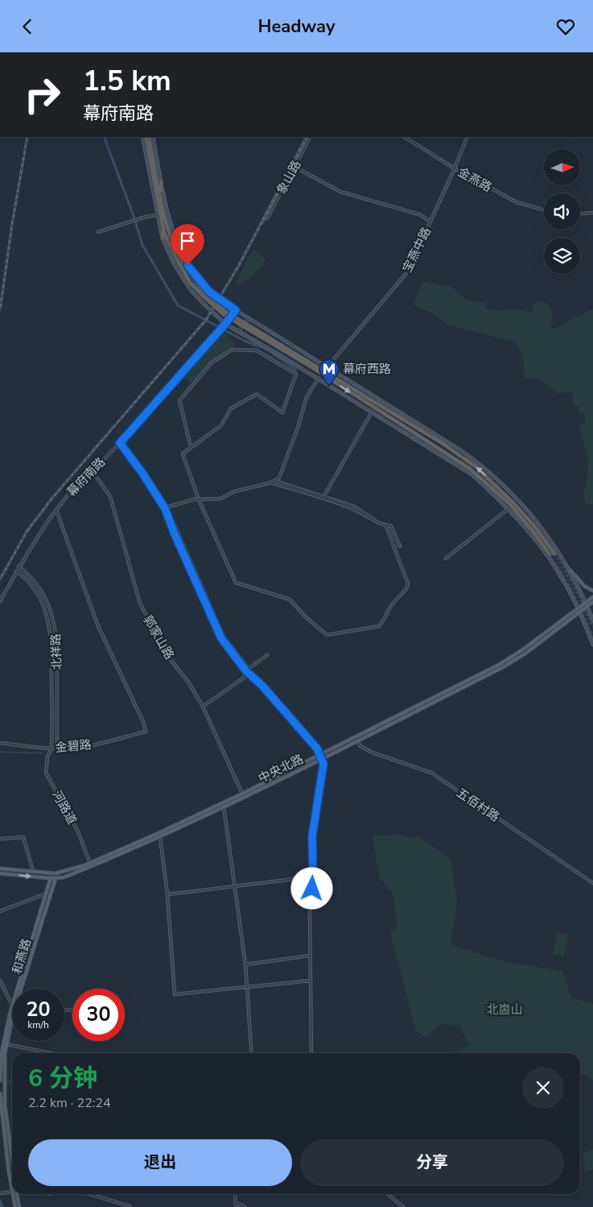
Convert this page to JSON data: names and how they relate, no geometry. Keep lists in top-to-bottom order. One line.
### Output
{"streets":{"main road":["中央北路","和燕路"],"street":["象山路","金燕路","宝燕中路","幕府南路","郭家山路","北祥路","金碧路","五佰村路","河路道"]},"crossings":[["金燕路","宝燕中路"],["幕府南路","郭家山路"],["幕府南路","北祥路"],["幕府南路","金碧路"],["郭家山路","中央北路"],["北祥路","金碧路"],["北祥路","河路道"],["金碧路","河路道"],["中央北路","五佰村路"],["中央北路","河路道"],["中央北路","和燕路"]],"parks":["北崮山"],"places":{"metro station":["幕府西路"]},"north":"right","page":{"header":"Headway","turn":["1.5 km","幕府南路"],"speed":"20 km/h","limit":"30","heading":["6 分钟","2.2 km · 22:24"],"buttons":["退出","分享"]}}
